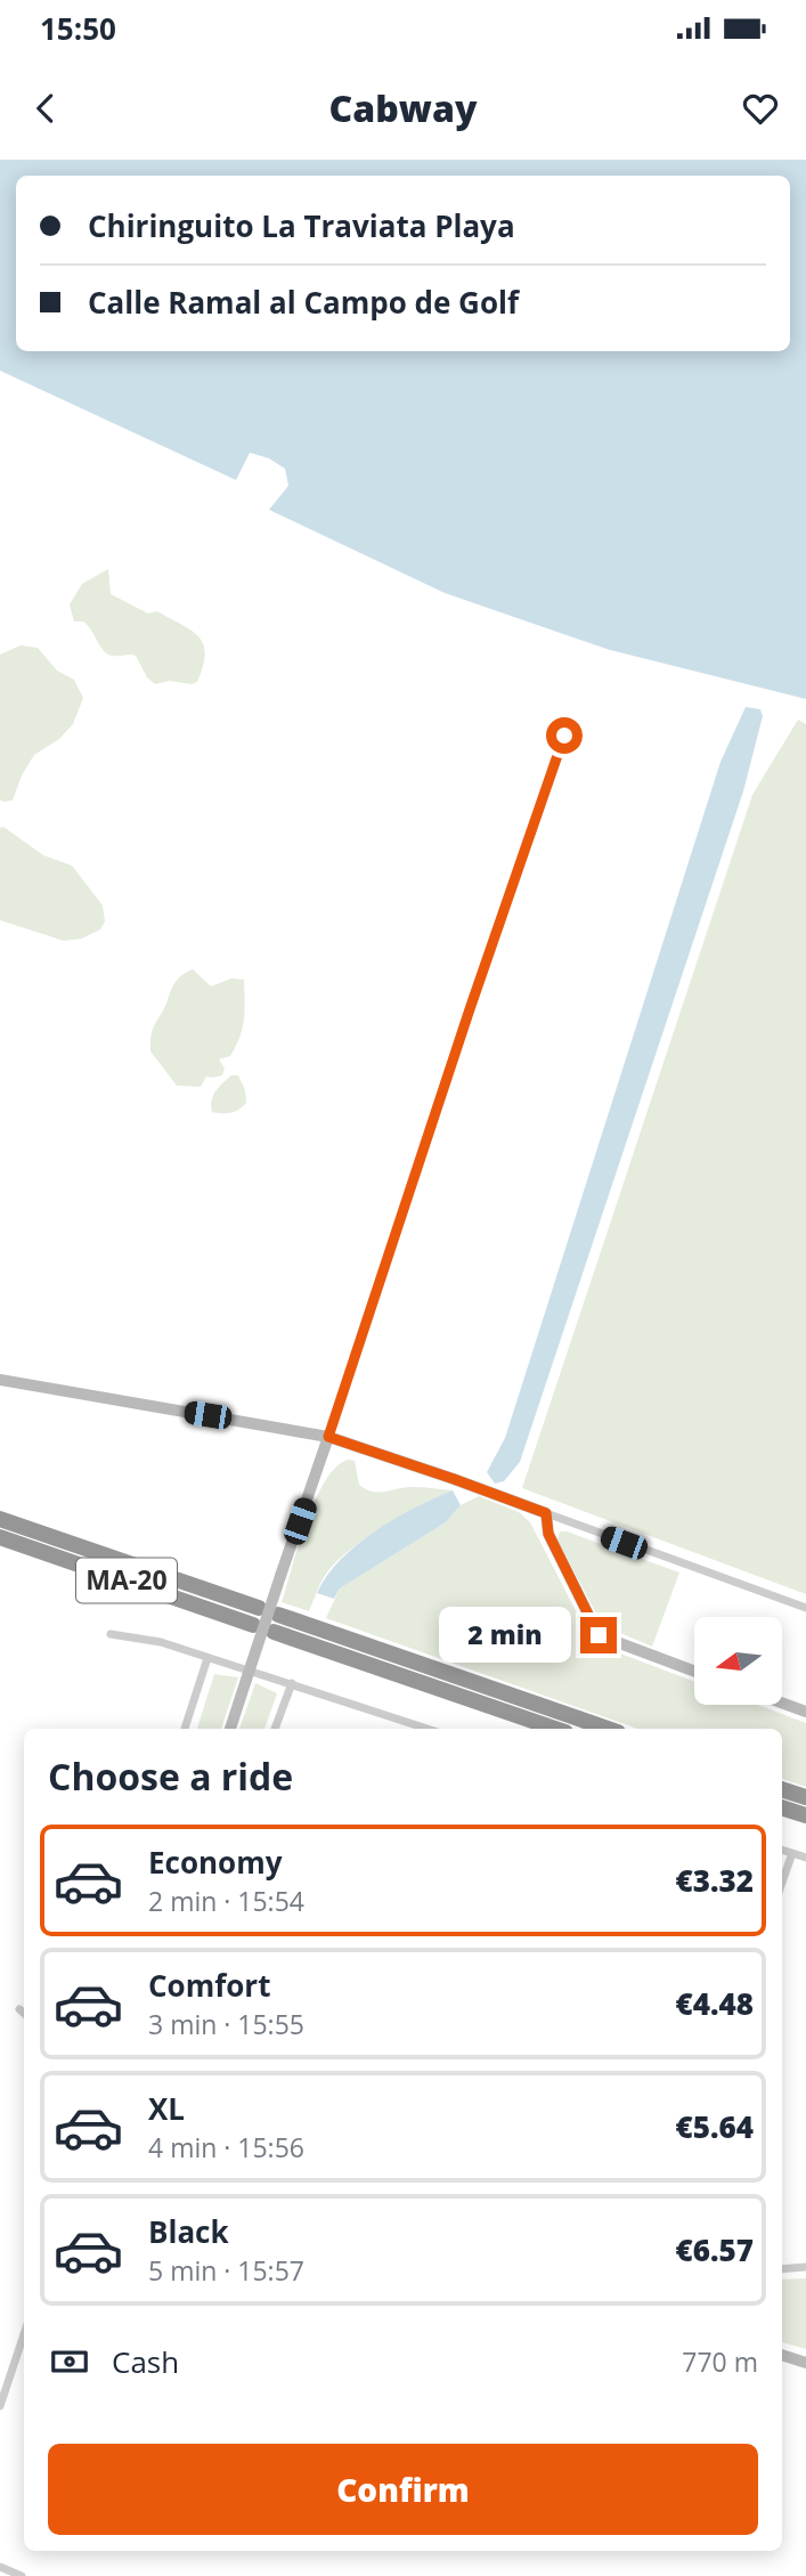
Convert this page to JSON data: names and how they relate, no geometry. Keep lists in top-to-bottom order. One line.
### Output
{"streets":{"highway":["MA-20"]},"north":"left","page":{"status":"15:50","header":"Cabway","banner":["Chiringuito La Traviata Playa","Calle Ramal al Campo de Golf"],"bubble":"2 min","heading":"Choose a ride","list":[{"name":"Economy","note":"2 min · 15:54","value":"€3.32"},{"name":"Comfort","note":"3 min · 15:55","value":"€4.48"},{"name":"XL","note":"4 min · 15:56","value":"€5.64"},{"name":"Black","note":"5 min · 15:57","value":"€6.57"}],"pay":["Cash","770 m"],"buttons":"Confirm"}}
